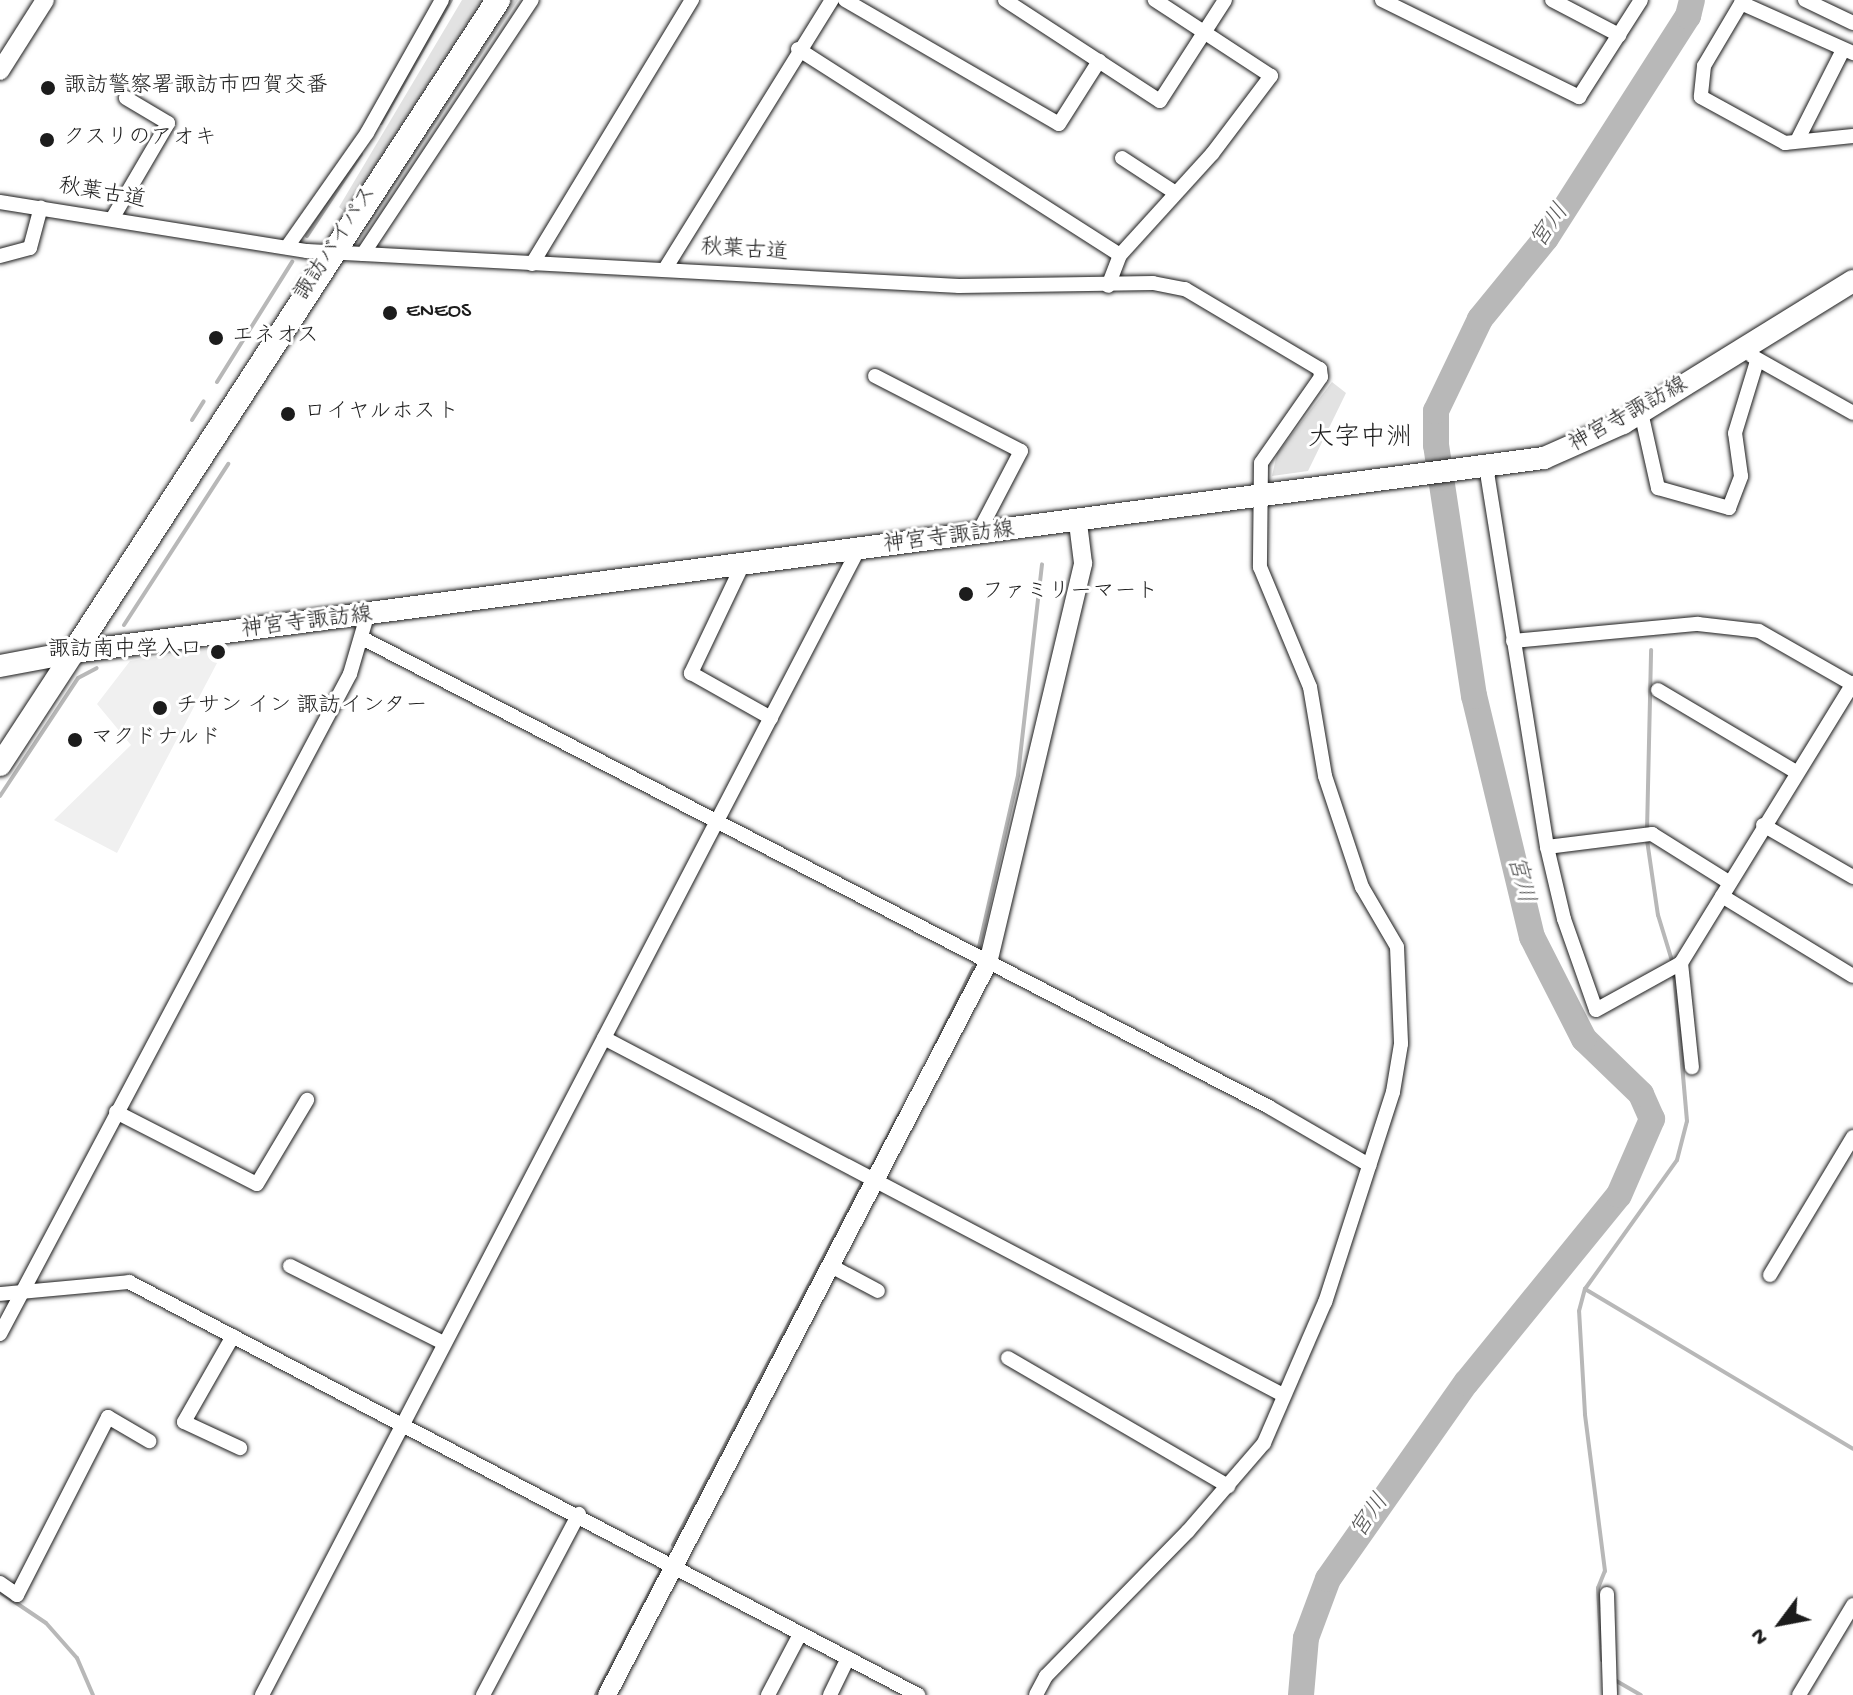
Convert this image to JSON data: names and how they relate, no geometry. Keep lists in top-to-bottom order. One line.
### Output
{"streets":{"highway":["諏訪バイパス"],"main road":["神宮寺諏訪線"],"street":["秋葉古道"]},"crossings":[["秋葉古道","諏訪バイパス"],["秋葉古道","神宮寺諏訪線"],["諏訪バイパス","神宮寺諏訪線"]],"districts":["大字中洲"],"water":["宮川"],"places":["諏訪警察署諏訪市四賀交番","クスリのアオキ","ENEOS","エネオス","ロイヤルホスト","ファミリーマート","諏訪南中学入口","チサン イン 諏訪インター","マクドナルド"],"north":"bottom left"}
